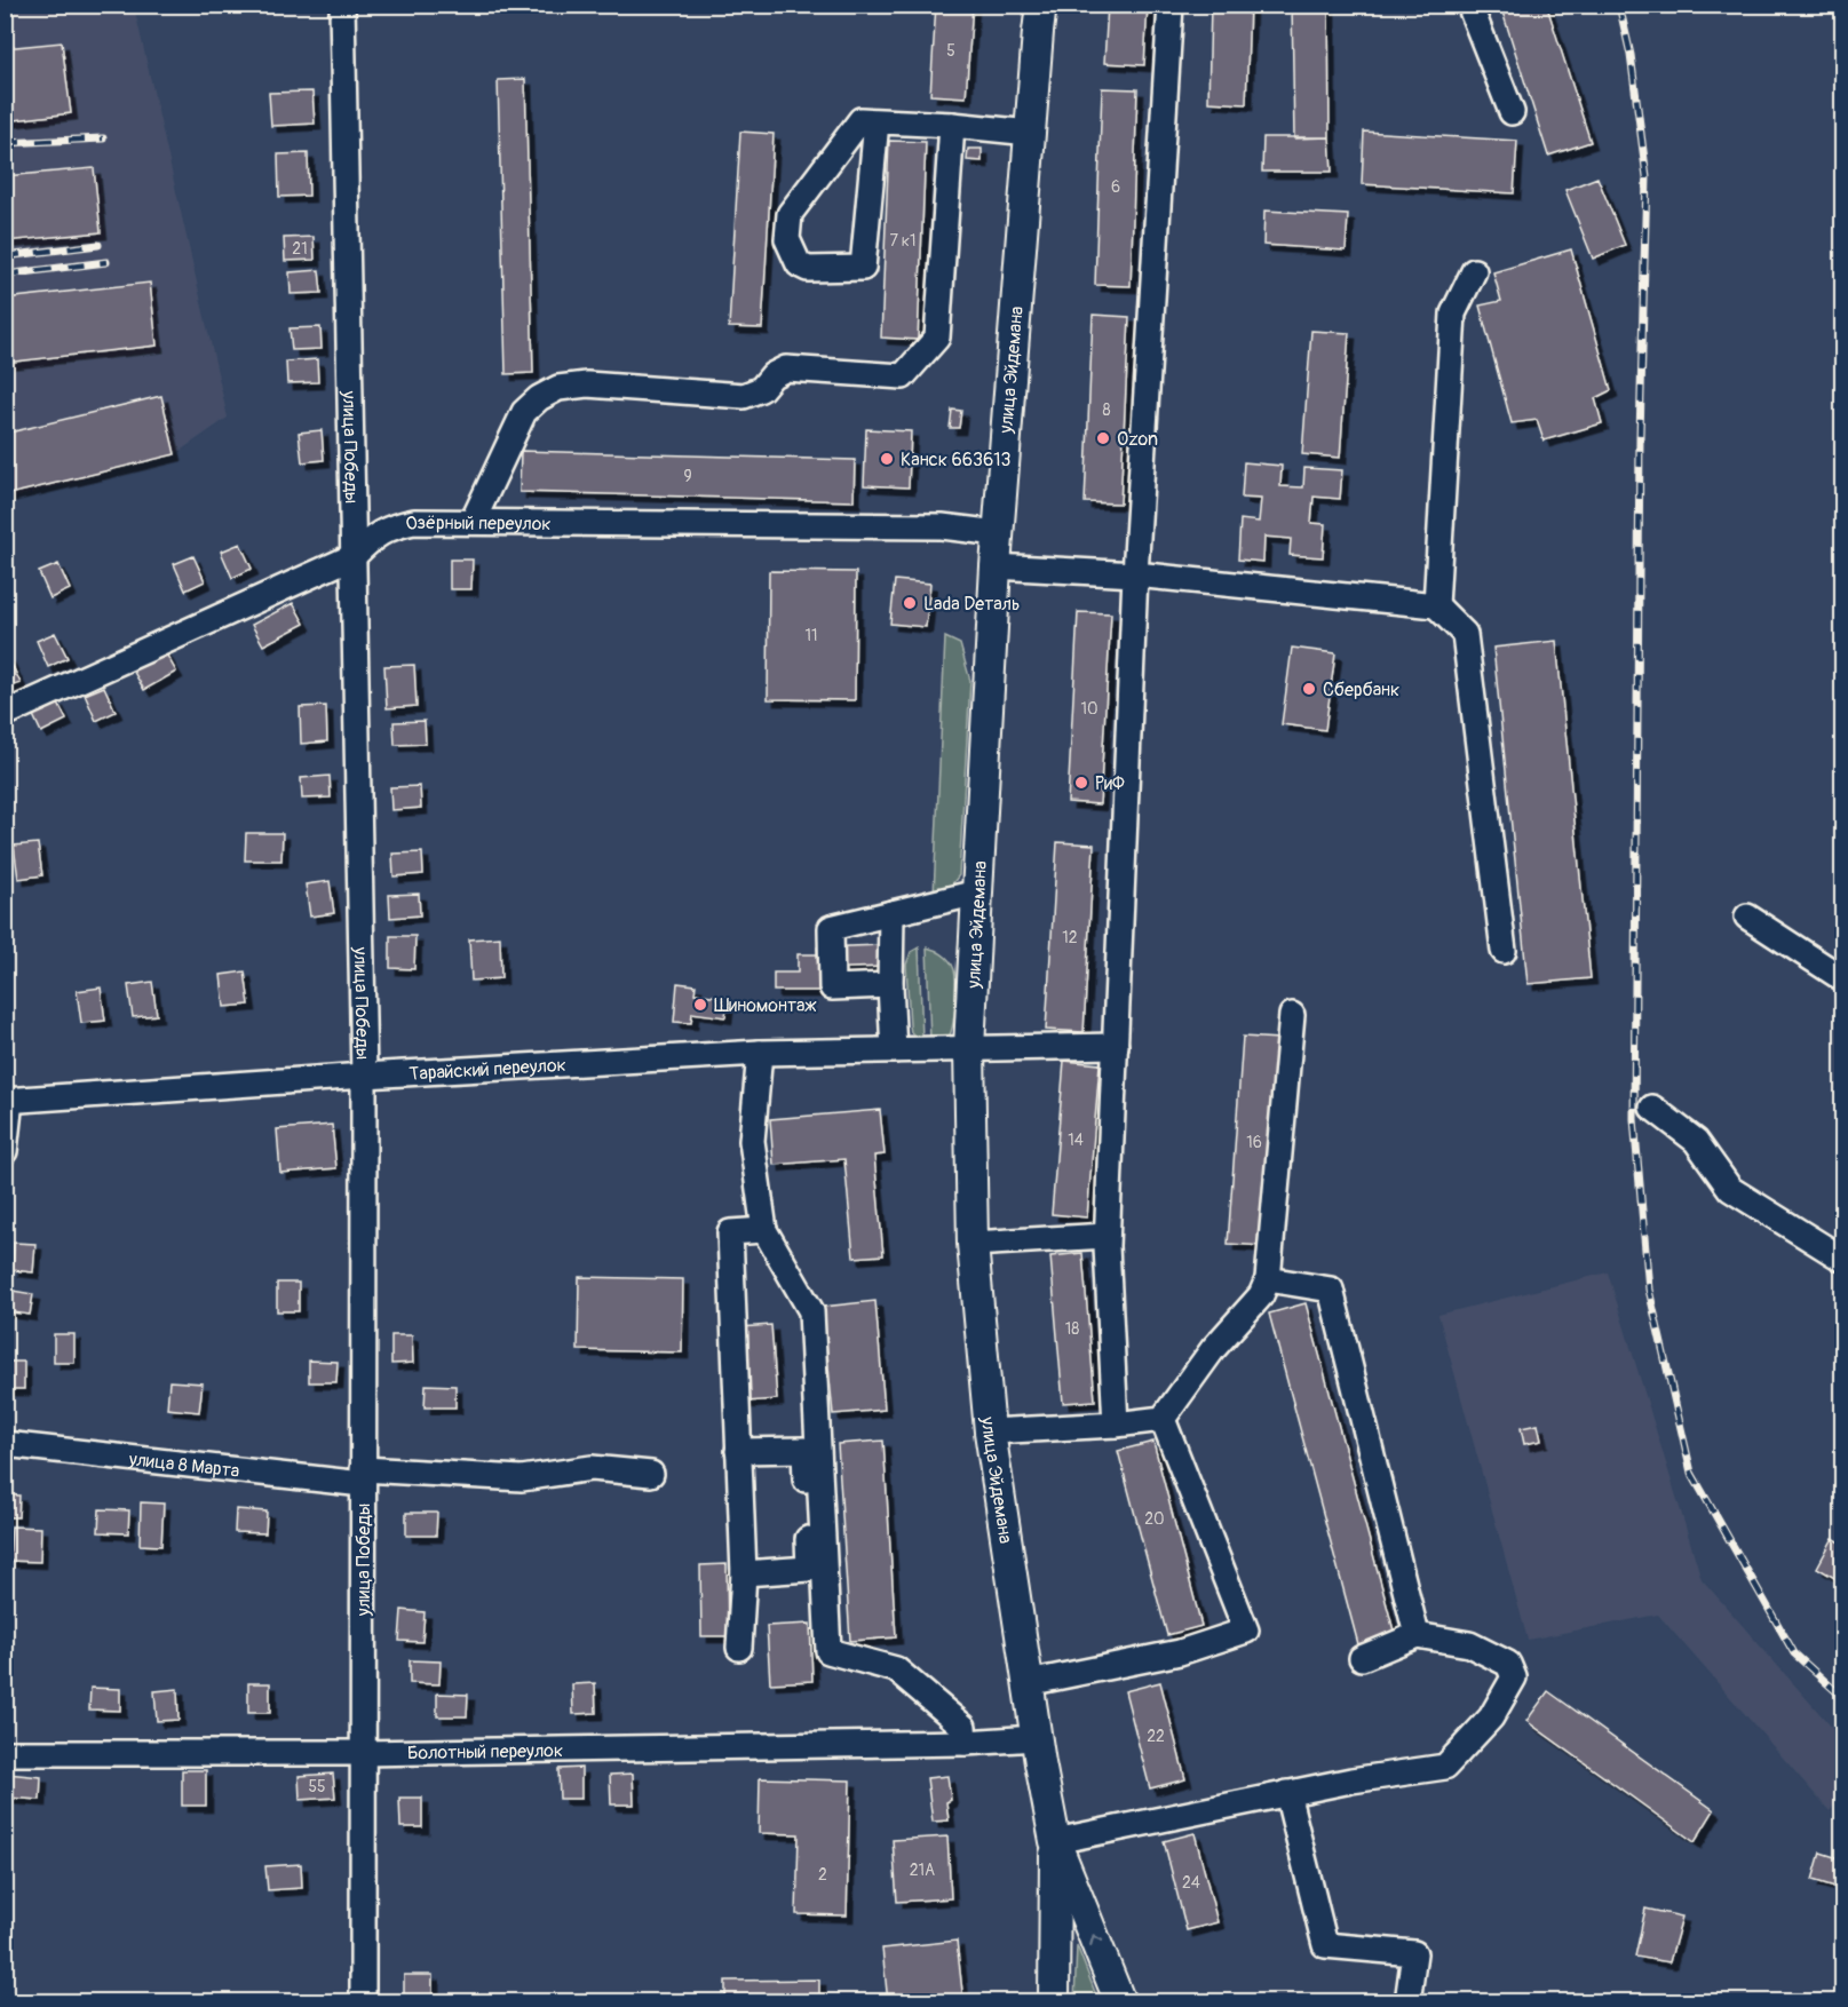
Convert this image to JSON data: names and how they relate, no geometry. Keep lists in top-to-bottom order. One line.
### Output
{"streets":{"main road":["улица Эйдемана"],"street":["улица Победы","Озёрный переулок","Тарайский переулок","улица 8 Марта","Болотный переулок"]},"crossings":[["улица Эйдемана","Озёрный переулок"],["улица Эйдемана","Тарайский переулок"],["улица Эйдемана","Болотный переулок"],["улица Победы","Озёрный переулок"],["улица Победы","Тарайский переулок"],["улица Победы","улица 8 Марта"],["улица Победы","Болотный переулок"]],"places":["Ozon","Канск 663613","Lada Dеталь","Сбербанк","РиФ","Шиномонтаж"],"house_numbers":["5","6","7 к1","21","8","9","11","10","12","14","16","18","20","22","55","21А","2","24"]}
